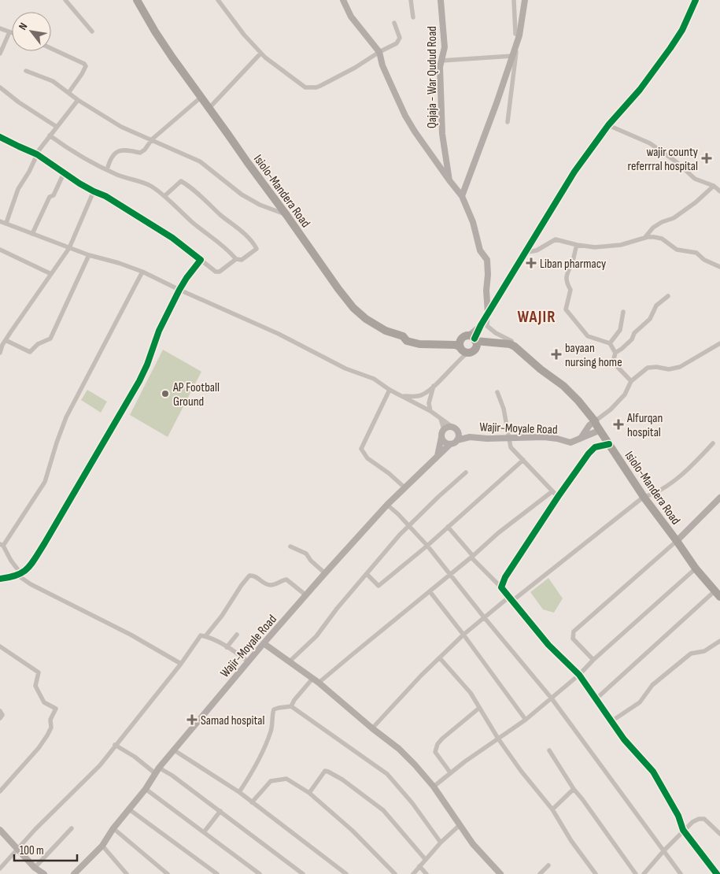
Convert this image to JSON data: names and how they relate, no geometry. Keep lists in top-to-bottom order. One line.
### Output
{"streets":{"highway":["Isiolo-Mandera Road"],"street":["Qajaja - War Qudud Road","Wajir-Moyale Road"]},"crossings":[["Isiolo-Mandera Road","Wajir-Moyale Road"]],"districts":["WAJIR"],"places":{"health":["wajir county referrral hospital","Liban pharmacy","bayaan nursing home","Alfurqan hospital","Samad hospital"],"other":["AP Football Ground"]},"scale_bar":"100 m","north":"top left"}
